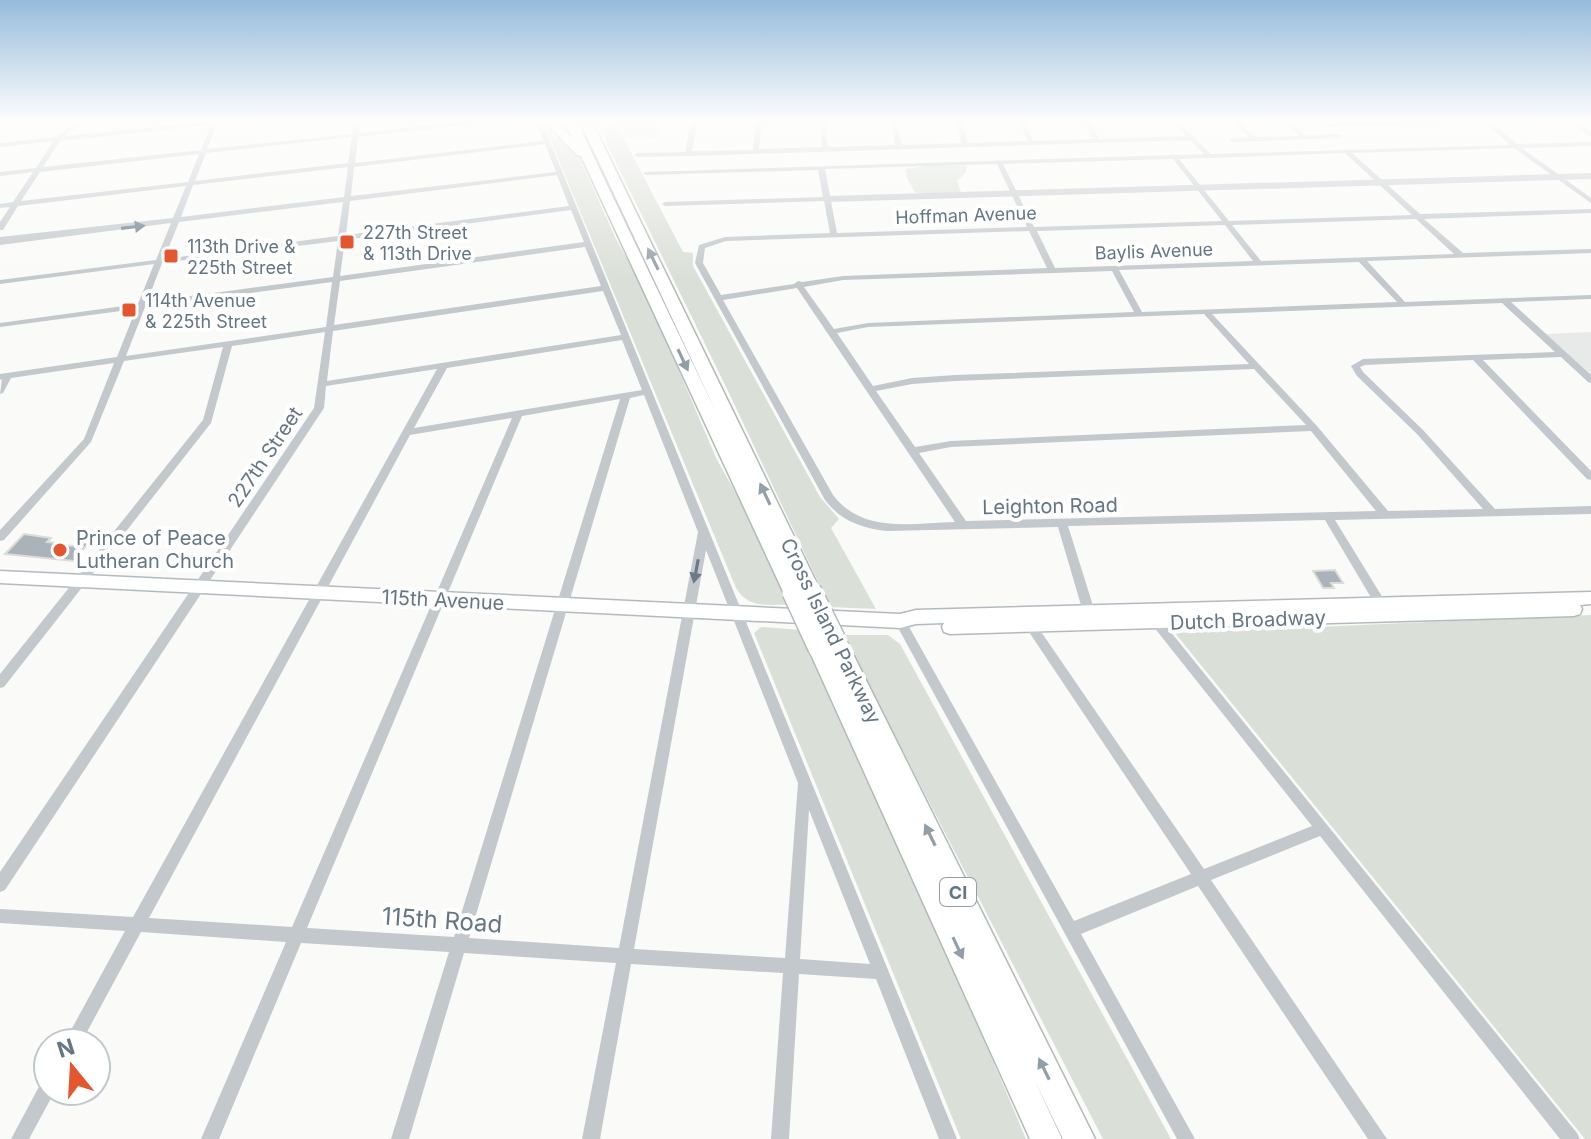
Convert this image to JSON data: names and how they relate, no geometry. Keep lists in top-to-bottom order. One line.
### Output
{"streets":{"highway":["Cross Island Parkway","CI"],"main road":["115th Avenue","Dutch Broadway"],"street":["Hoffman Avenue","Baylis Avenue","227th Street","Leighton Road","115th Road"]},"crossings":[["Hoffman Avenue","Leighton Road"],["Baylis Avenue","Leighton Road"],["227th Street","115th Avenue"],["115th Avenue","Dutch Broadway"]],"places":{"transit":["227th Street & 113th Drive","113th Drive & 225th Street","114th Avenue & 225th Street"],"other":["Prince of Peace Lutheran Church"]},"north":"top"}
